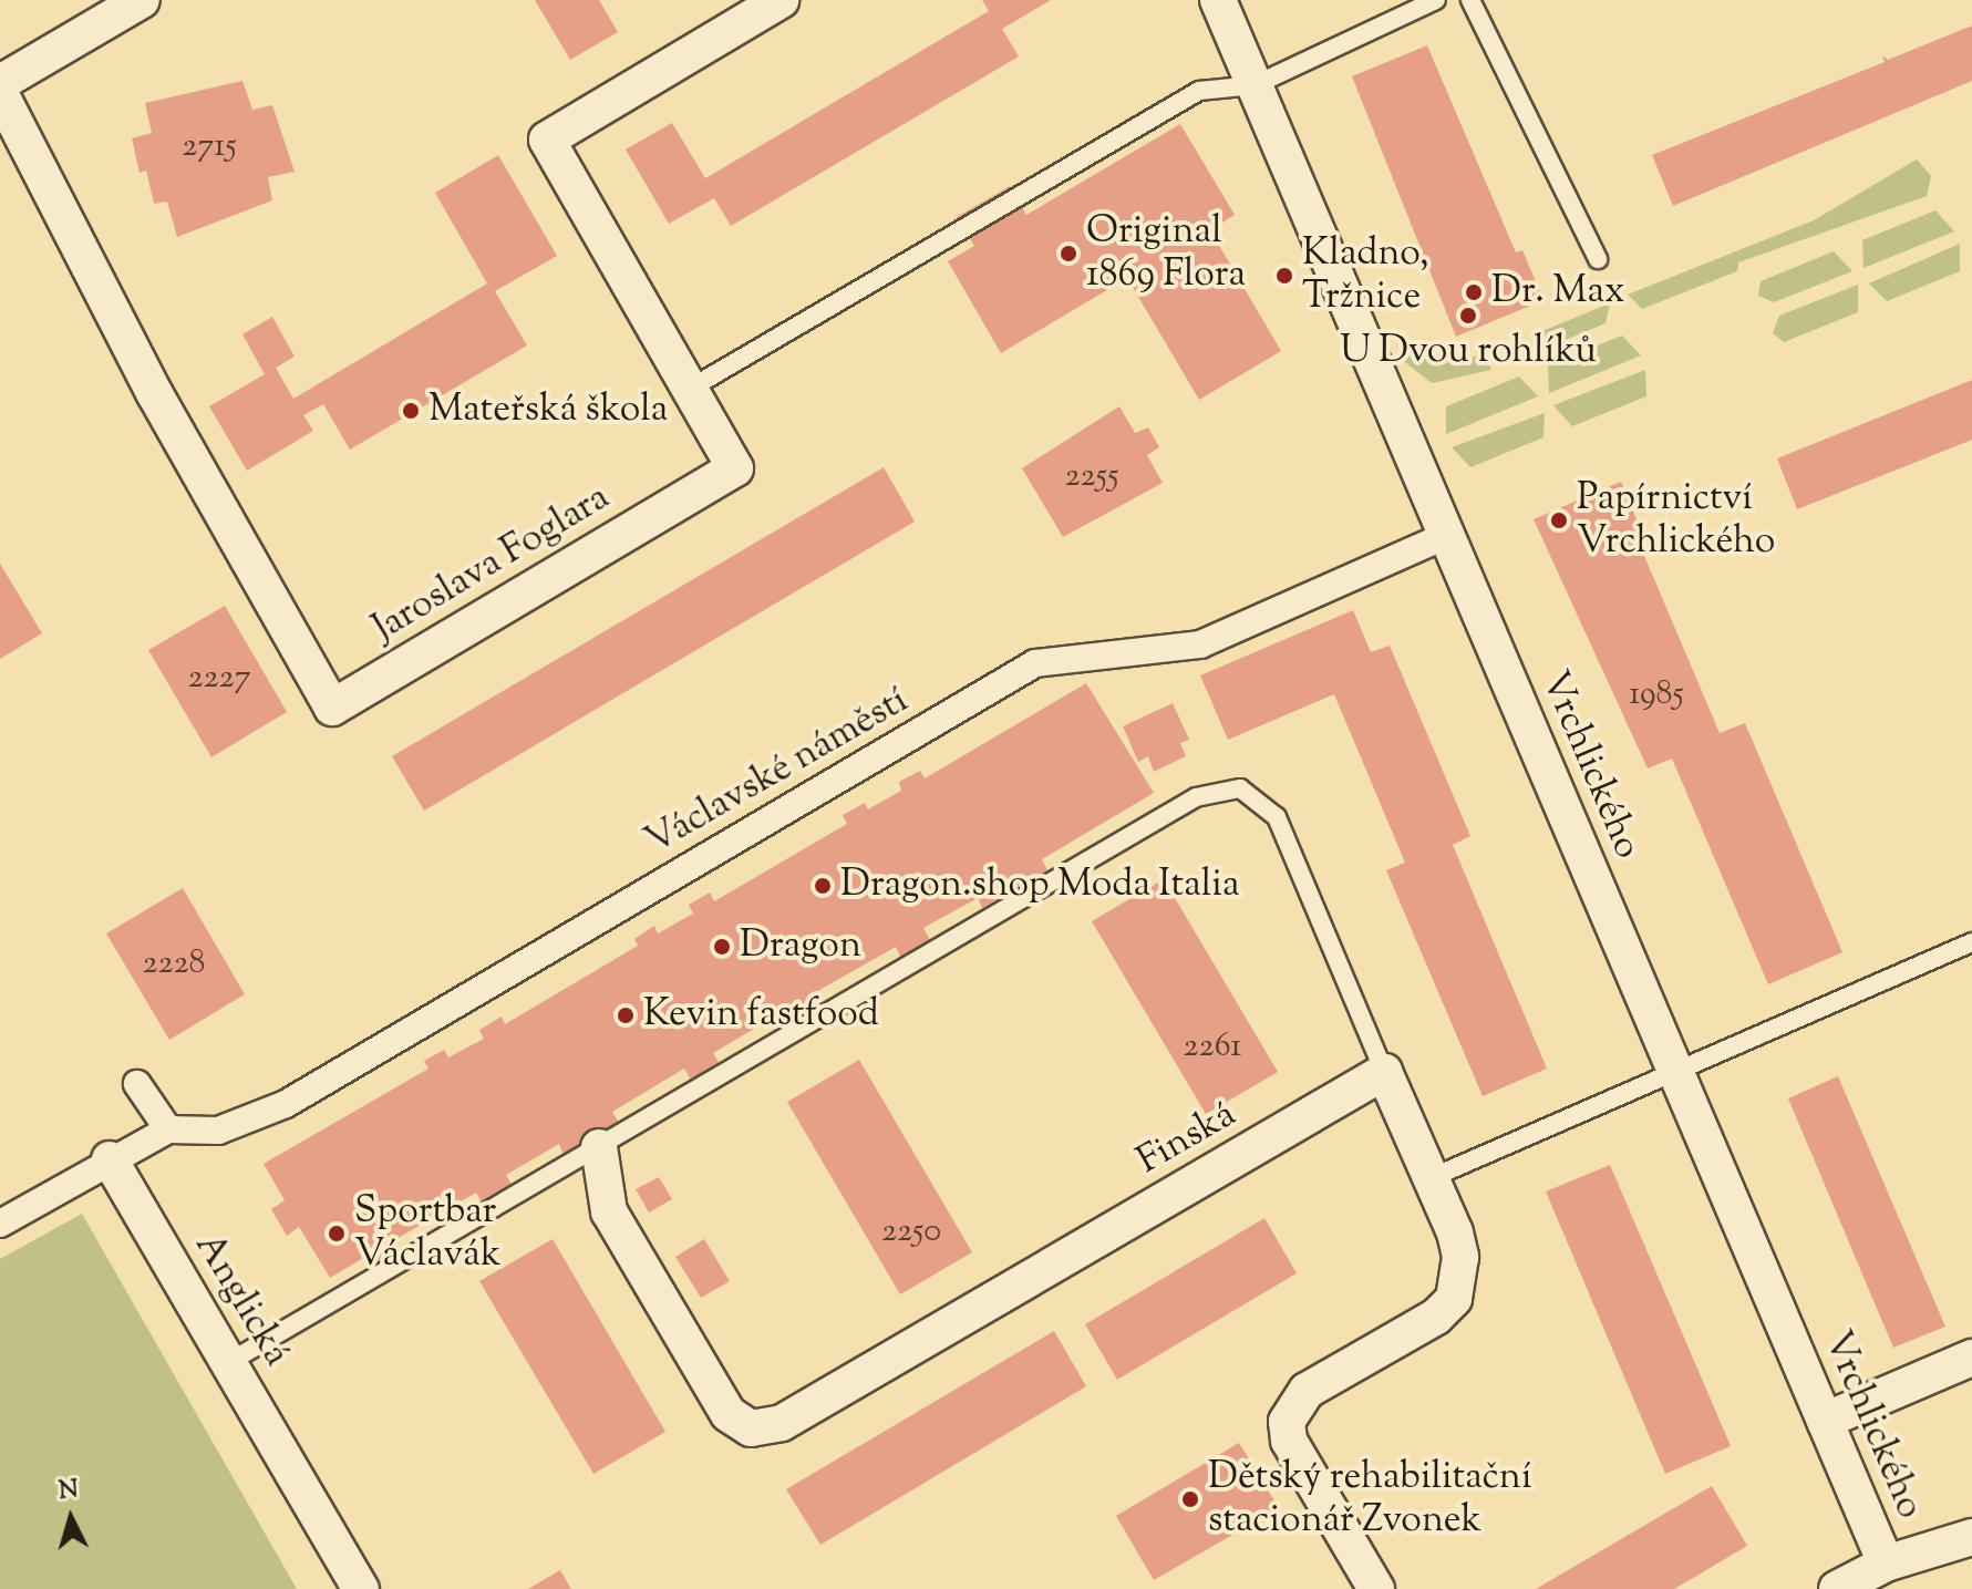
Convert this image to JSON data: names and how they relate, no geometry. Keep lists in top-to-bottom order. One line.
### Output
{"streets":{"street":["Jaroslava Foglara","Vrchlického","Václavské náměstí","Finská","Anglická"]},"crossings":[["Vrchlického","Václavské náměstí"]],"places":["Original 1869 Flora","Kladno, Tržnice","Dr. Max","U Dvou rohlíků","Mateřská škola","Papírnictví Vrchlického","Dragon.shop Moda Italia","Dragon","Kevin fastfood","Sportbar Václavák","Dětský rehabilitační stacionář Zvonek"],"house_numbers":["2715","2255","2227","1985","2228","2261","2250"],"north":"top"}
